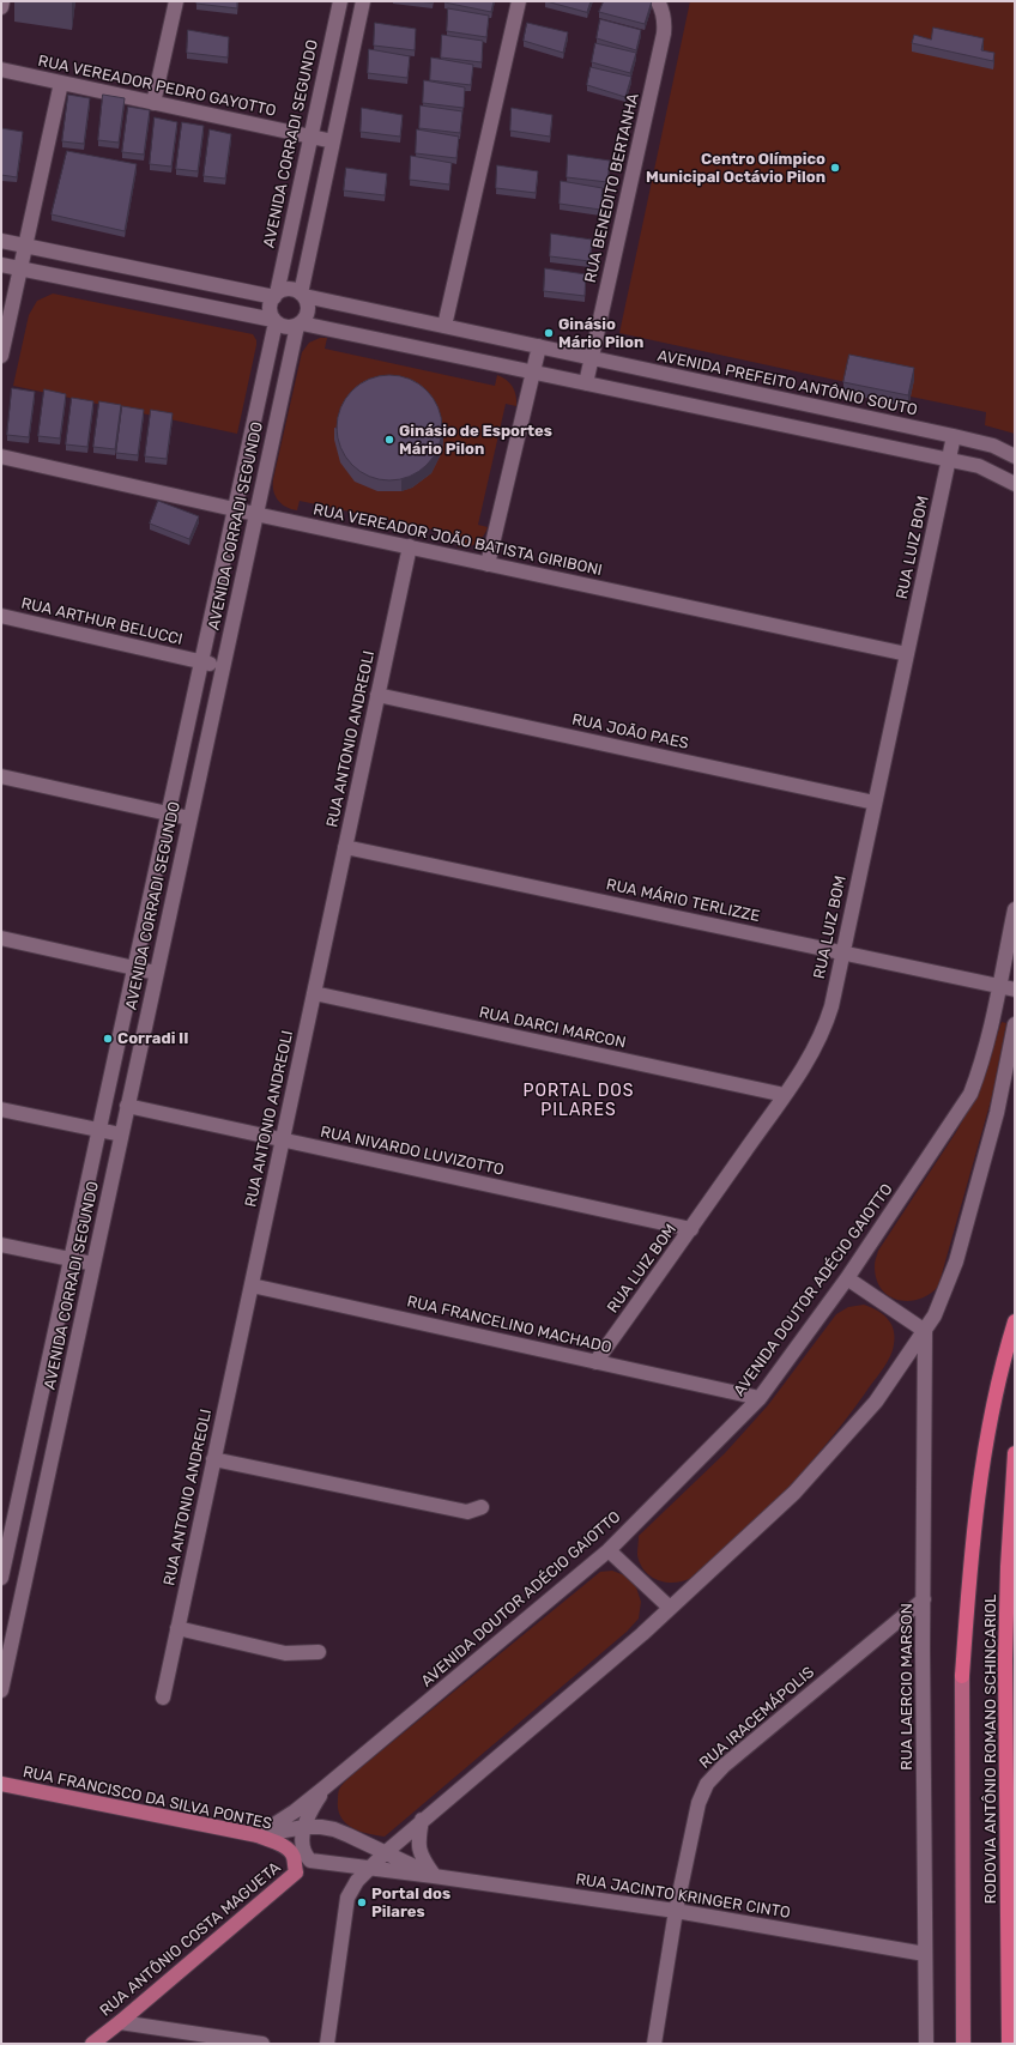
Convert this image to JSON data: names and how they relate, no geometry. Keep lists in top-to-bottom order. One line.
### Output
{"streets":{"highway":["RODOVIA ANTÔNIO ROMANO SCHINCARIOL"],"main road":["RUA FRANCISCO DA SILVA PONTES","RUA ANTÔNIO COSTA MAGUETA"],"street":["RUA VEREADOR PEDRO GAYOTTO","AVENIDA CORRADI SEGUNDO","RUA BENEDITO BERTANHA","AVENIDA PREFEITO ANTÔNIO SOUTO","RUA VEREADOR JOÃO BATISTA GIRIBONI","RUA LUIZ BOM","RUA ARTHUR BELUCCI","RUA JOÃO PAES","RUA ANTONIO ANDREOLI","RUA MÁRIO TERLIZZE","RUA DARCI MARCON","RUA NIVARDO LUVIZOTTO","AVENIDA DOUTOR ADÉCIO GAIOTTO","RUA FRANCELINO MACHADO","RUA LAERCIO MARSON","RUA IRACEMÁPOLIS","RUA JACINTO KRINGER CINTO"]},"crossings":[["RUA VEREADOR PEDRO GAYOTTO","AVENIDA CORRADI SEGUNDO"],["AVENIDA CORRADI SEGUNDO","AVENIDA PREFEITO ANTÔNIO SOUTO"],["AVENIDA CORRADI SEGUNDO","RUA VEREADOR JOÃO BATISTA GIRIBONI"],["AVENIDA CORRADI SEGUNDO","RUA ARTHUR BELUCCI"],["AVENIDA CORRADI SEGUNDO","RUA NIVARDO LUVIZOTTO"],["RUA BENEDITO BERTANHA","AVENIDA PREFEITO ANTÔNIO SOUTO"],["AVENIDA PREFEITO ANTÔNIO SOUTO","RUA LUIZ BOM"],["RUA VEREADOR JOÃO BATISTA GIRIBONI","RUA LUIZ BOM"],["RUA VEREADOR JOÃO BATISTA GIRIBONI","RUA ANTONIO ANDREOLI"],["RUA LUIZ BOM","RUA JOÃO PAES"],["RUA LUIZ BOM","RUA MÁRIO TERLIZZE"],["RUA LUIZ BOM","RUA DARCI MARCON"],["RUA LUIZ BOM","RUA NIVARDO LUVIZOTTO"],["RUA LUIZ BOM","RUA FRANCELINO MACHADO"],["RUA JOÃO PAES","RUA ANTONIO ANDREOLI"],["RUA ANTONIO ANDREOLI","RUA MÁRIO TERLIZZE"],["RUA ANTONIO ANDREOLI","RUA DARCI MARCON"],["RUA ANTONIO ANDREOLI","RUA NIVARDO LUVIZOTTO"],["RUA ANTONIO ANDREOLI","RUA FRANCELINO MACHADO"],["RUA MÁRIO TERLIZZE","AVENIDA DOUTOR ADÉCIO GAIOTTO"],["AVENIDA DOUTOR ADÉCIO GAIOTTO","RUA FRANCELINO MACHADO"],["AVENIDA DOUTOR ADÉCIO GAIOTTO","RUA FRANCISCO DA SILVA PONTES"],["RUA LAERCIO MARSON","RUA IRACEMÁPOLIS"],["RUA LAERCIO MARSON","RUA JACINTO KRINGER CINTO"],["RUA IRACEMÁPOLIS","RUA JACINTO KRINGER CINTO"],["RUA FRANCISCO DA SILVA PONTES","RUA ANTÔNIO COSTA MAGUETA"],["RUA JACINTO KRINGER CINTO","RUA ANTÔNIO COSTA MAGUETA"]],"districts":["PORTAL DOS PILARES"],"places":["Centro Olímpico Municipal Octávio Pilon","Ginásio Mário Pilon","Ginásio de Esportes Mário Pilon","Corradi II","Portal dos Pilares"]}
